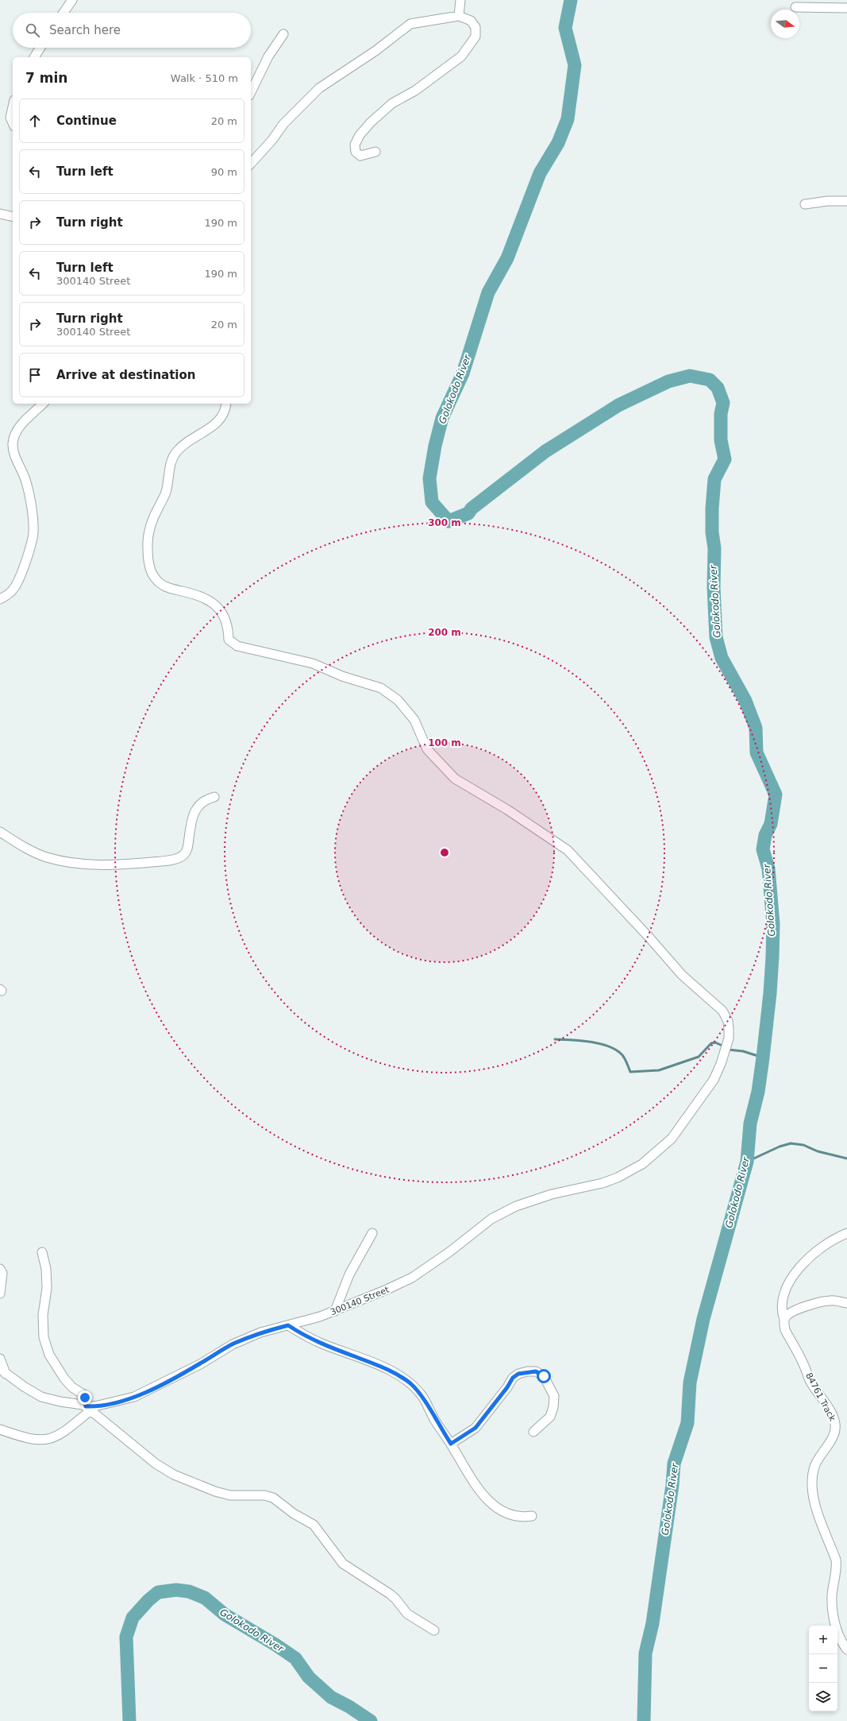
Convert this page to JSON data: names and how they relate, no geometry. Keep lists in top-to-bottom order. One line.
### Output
{"streets":{"street":["300140 Street","84761 Track"]},"water":["Golokodo River"],"north":"right","page":{"search":"Search here","heading":["7 min","Walk · 510 m"],"list":[["Continue","20 m"],["Turn left","90 m"],["Turn right","190 m"],["Turn left","300140 Street","190 m"],["Turn right","300140 Street","20 m"],"Arrive at destination"],"map_buttons":["+","−"]},"rings":["300 m","200 m","100 m"]}
